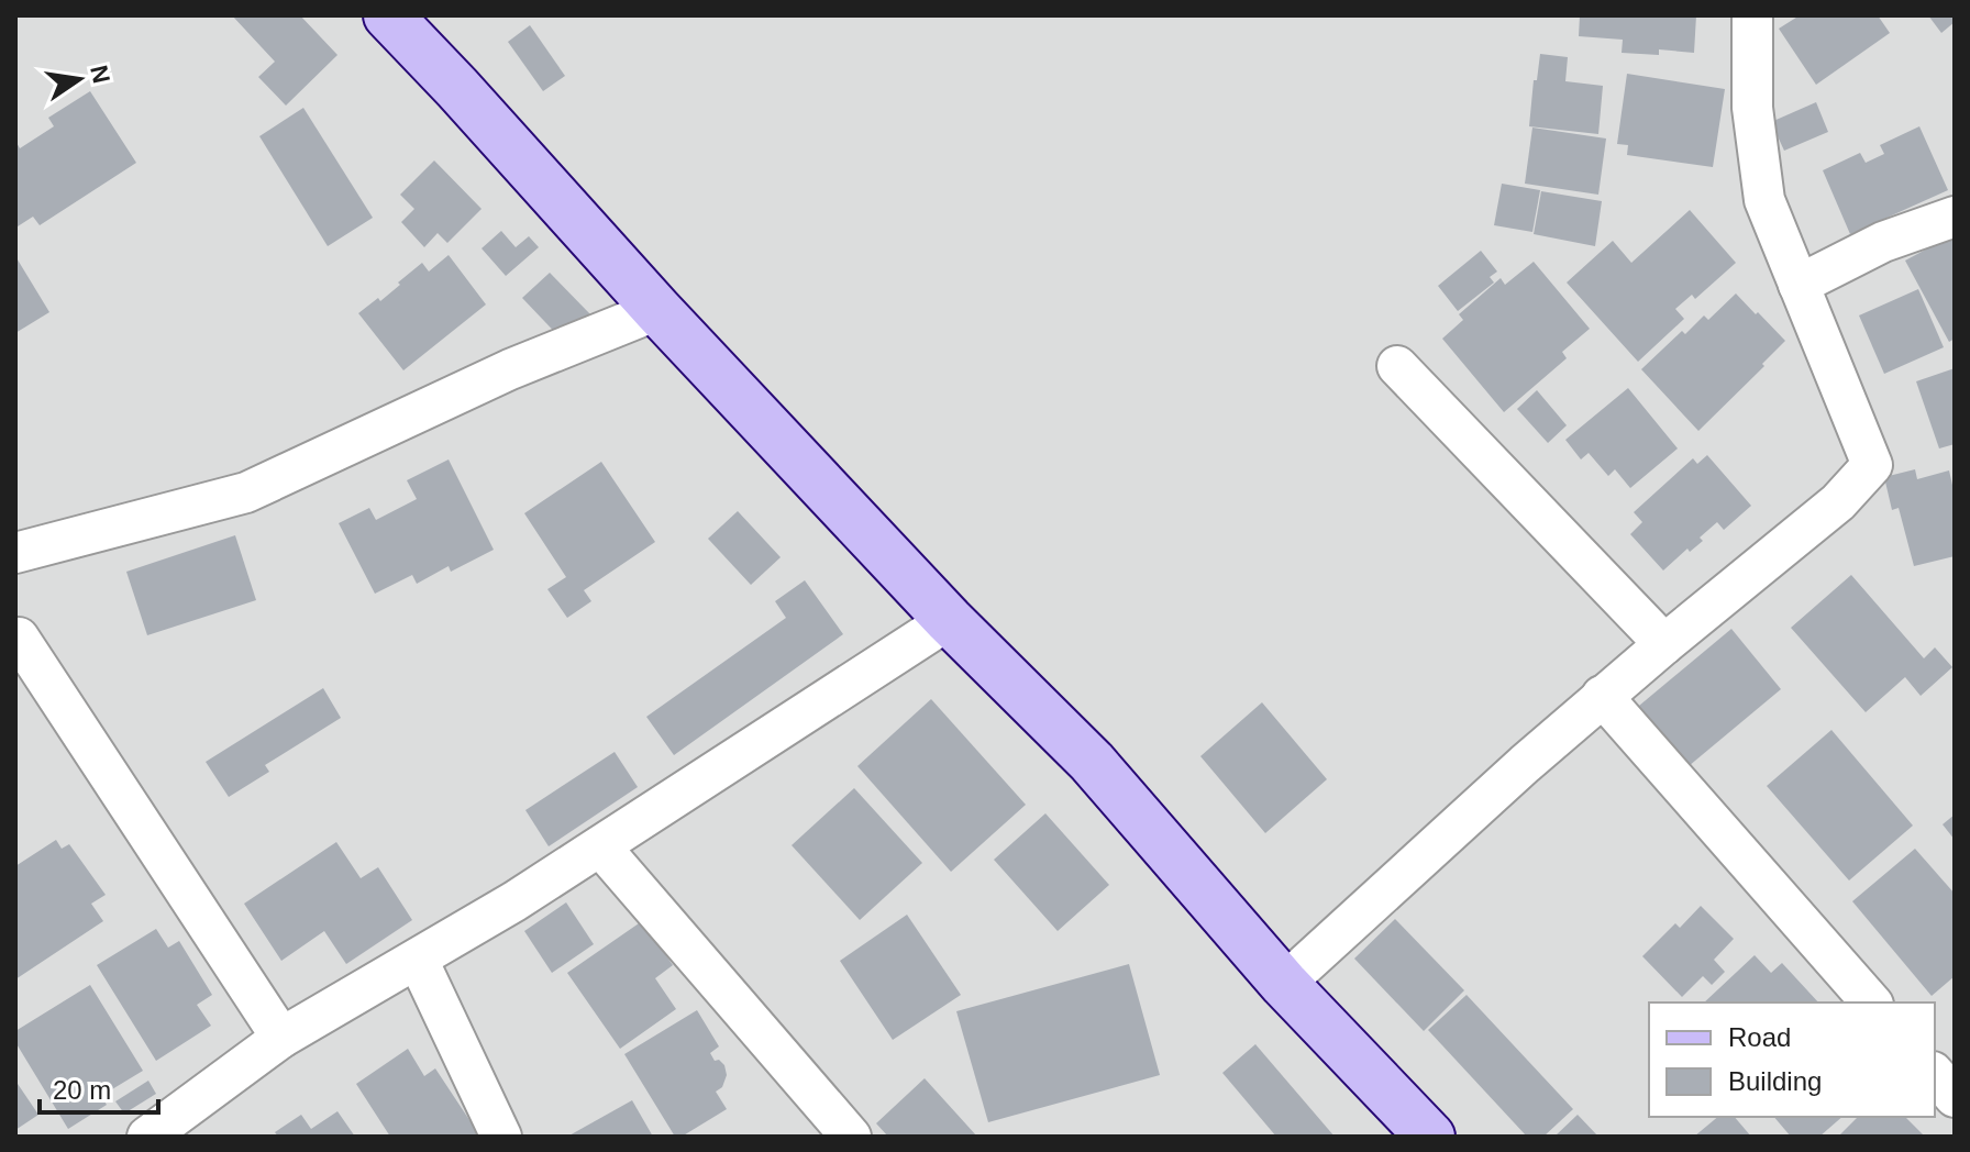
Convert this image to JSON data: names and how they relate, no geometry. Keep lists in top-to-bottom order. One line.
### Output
{"legend":["Road","Building"],"scale_bar":"20 m","north":"right"}
